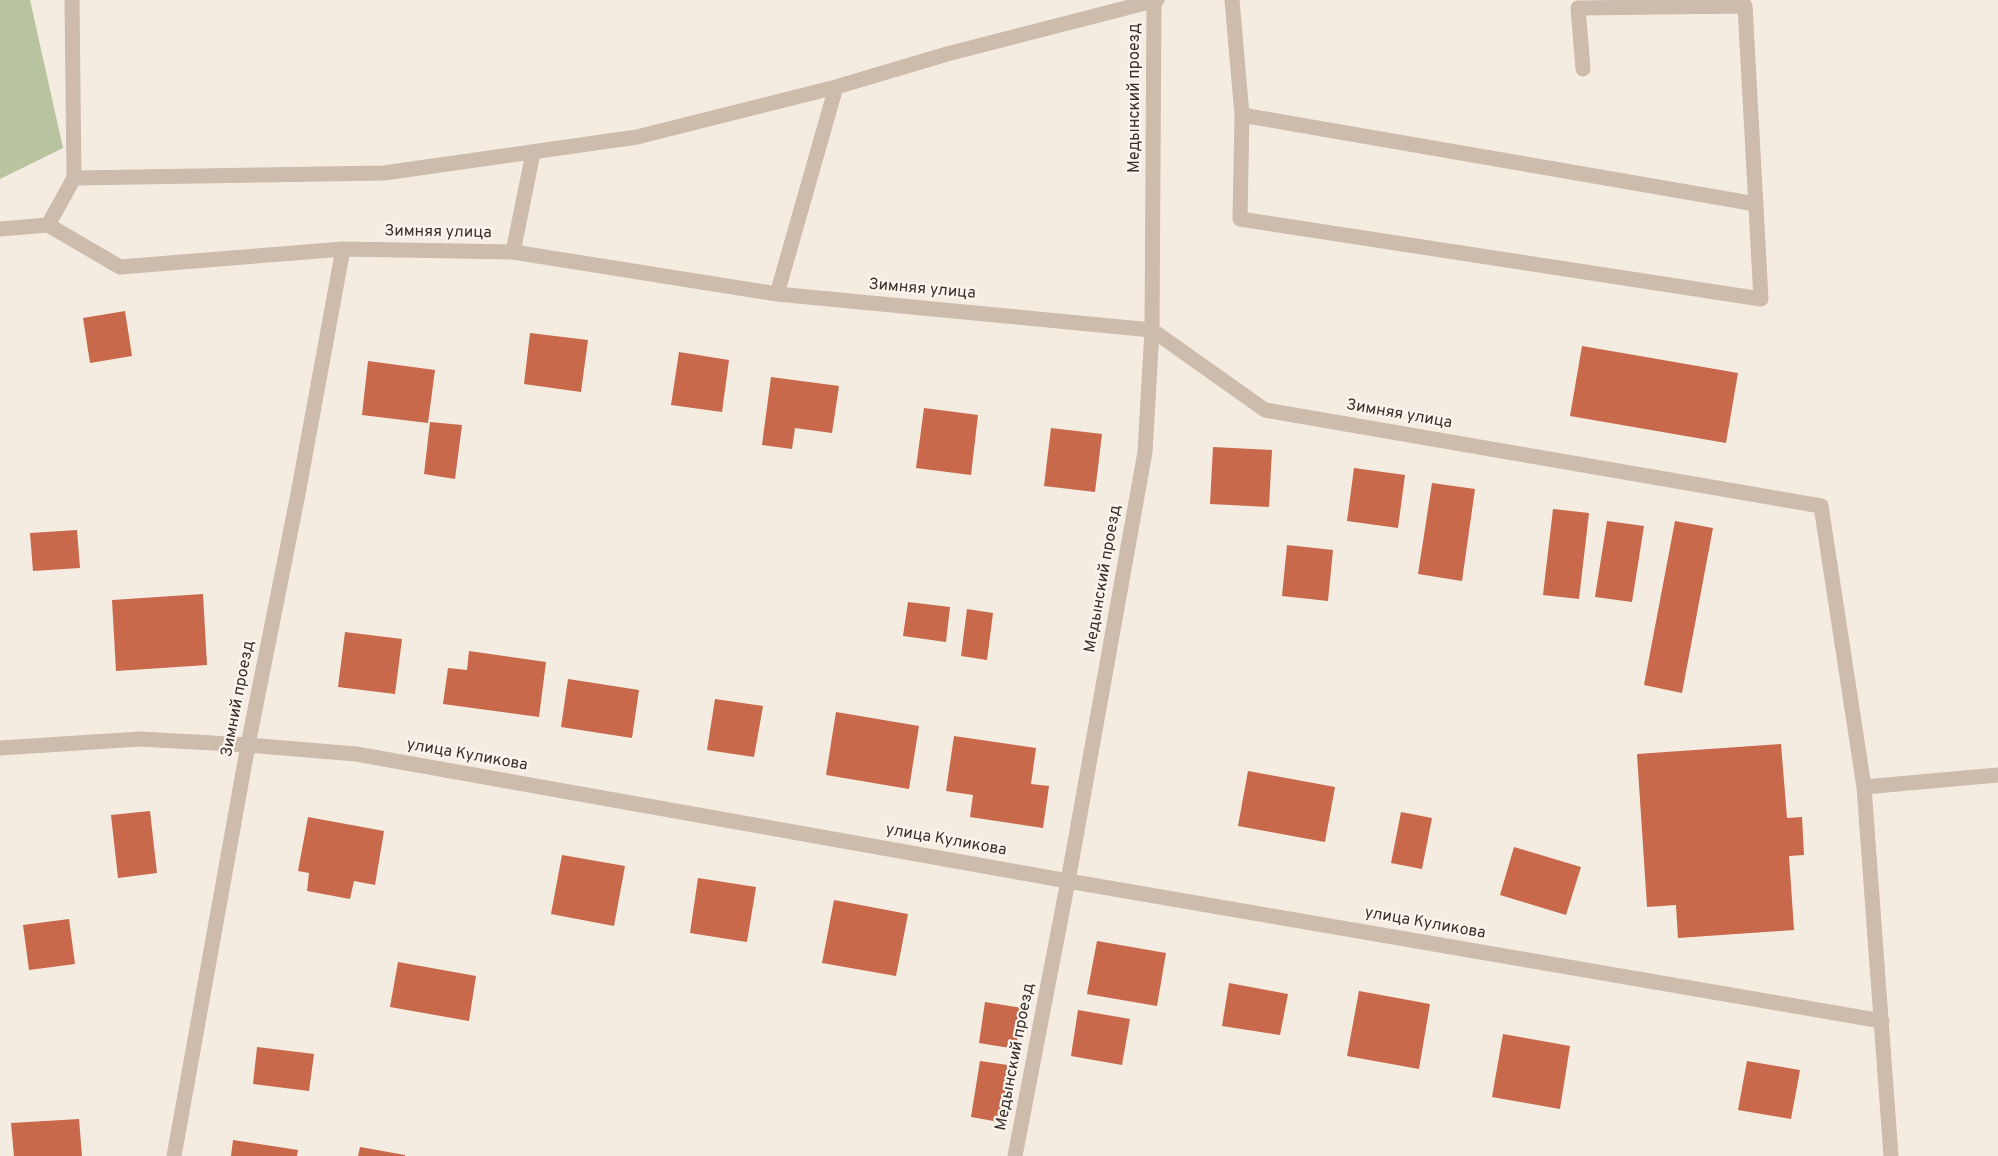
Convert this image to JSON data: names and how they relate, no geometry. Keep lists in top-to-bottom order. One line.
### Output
{"streets":{"street":["Медынский проезд","Зимняя улица","Зимний проезд","улица Куликова"]},"crossings":[["Медынский проезд","Зимняя улица"],["Медынский проезд","улица Куликова"],["Зимняя улица","Зимний проезд"],["Зимний проезд","улица Куликова"]]}
